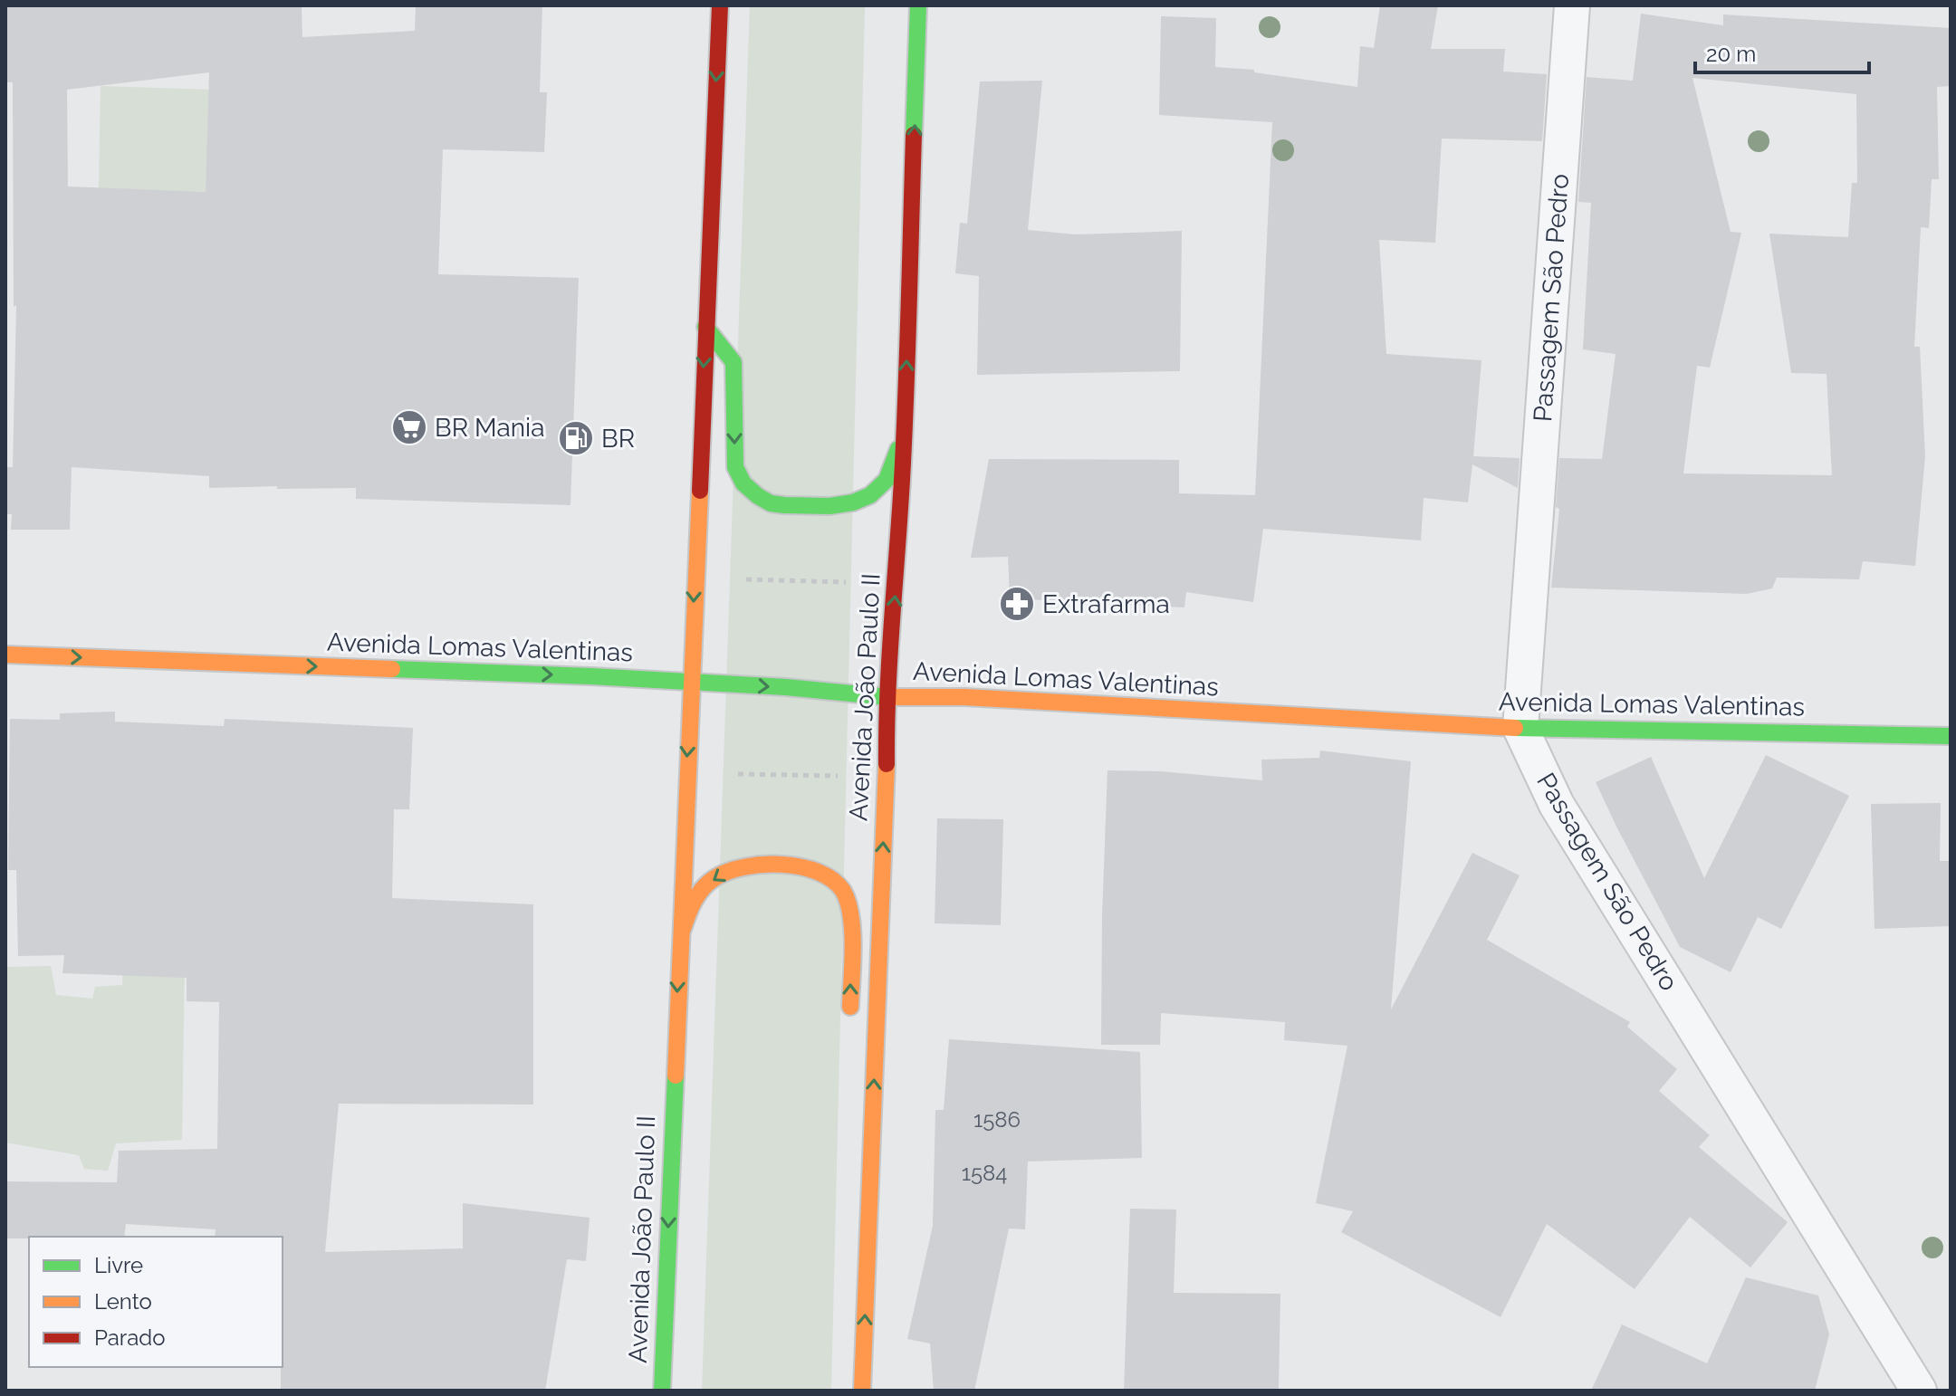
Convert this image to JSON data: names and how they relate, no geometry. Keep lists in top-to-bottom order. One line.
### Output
{"streets":{"main road":["Avenida Lomas Valentinas","Avenida João Paulo II"],"lane":["Passagem São Pedro"]},"crossings":[["Passagem São Pedro","Avenida Lomas Valentinas"],["Avenida Lomas Valentinas","Avenida João Paulo II"]],"one_way":["Avenida Lomas Valentinas"],"places":{"supermarket":["BR Mania"],"fuel station":["BR"],"pharmacy":["Extrafarma"]},"house_numbers":["1586","1584"],"legend":["Livre","Lento","Parado"],"scale_bar":"20 m"}
